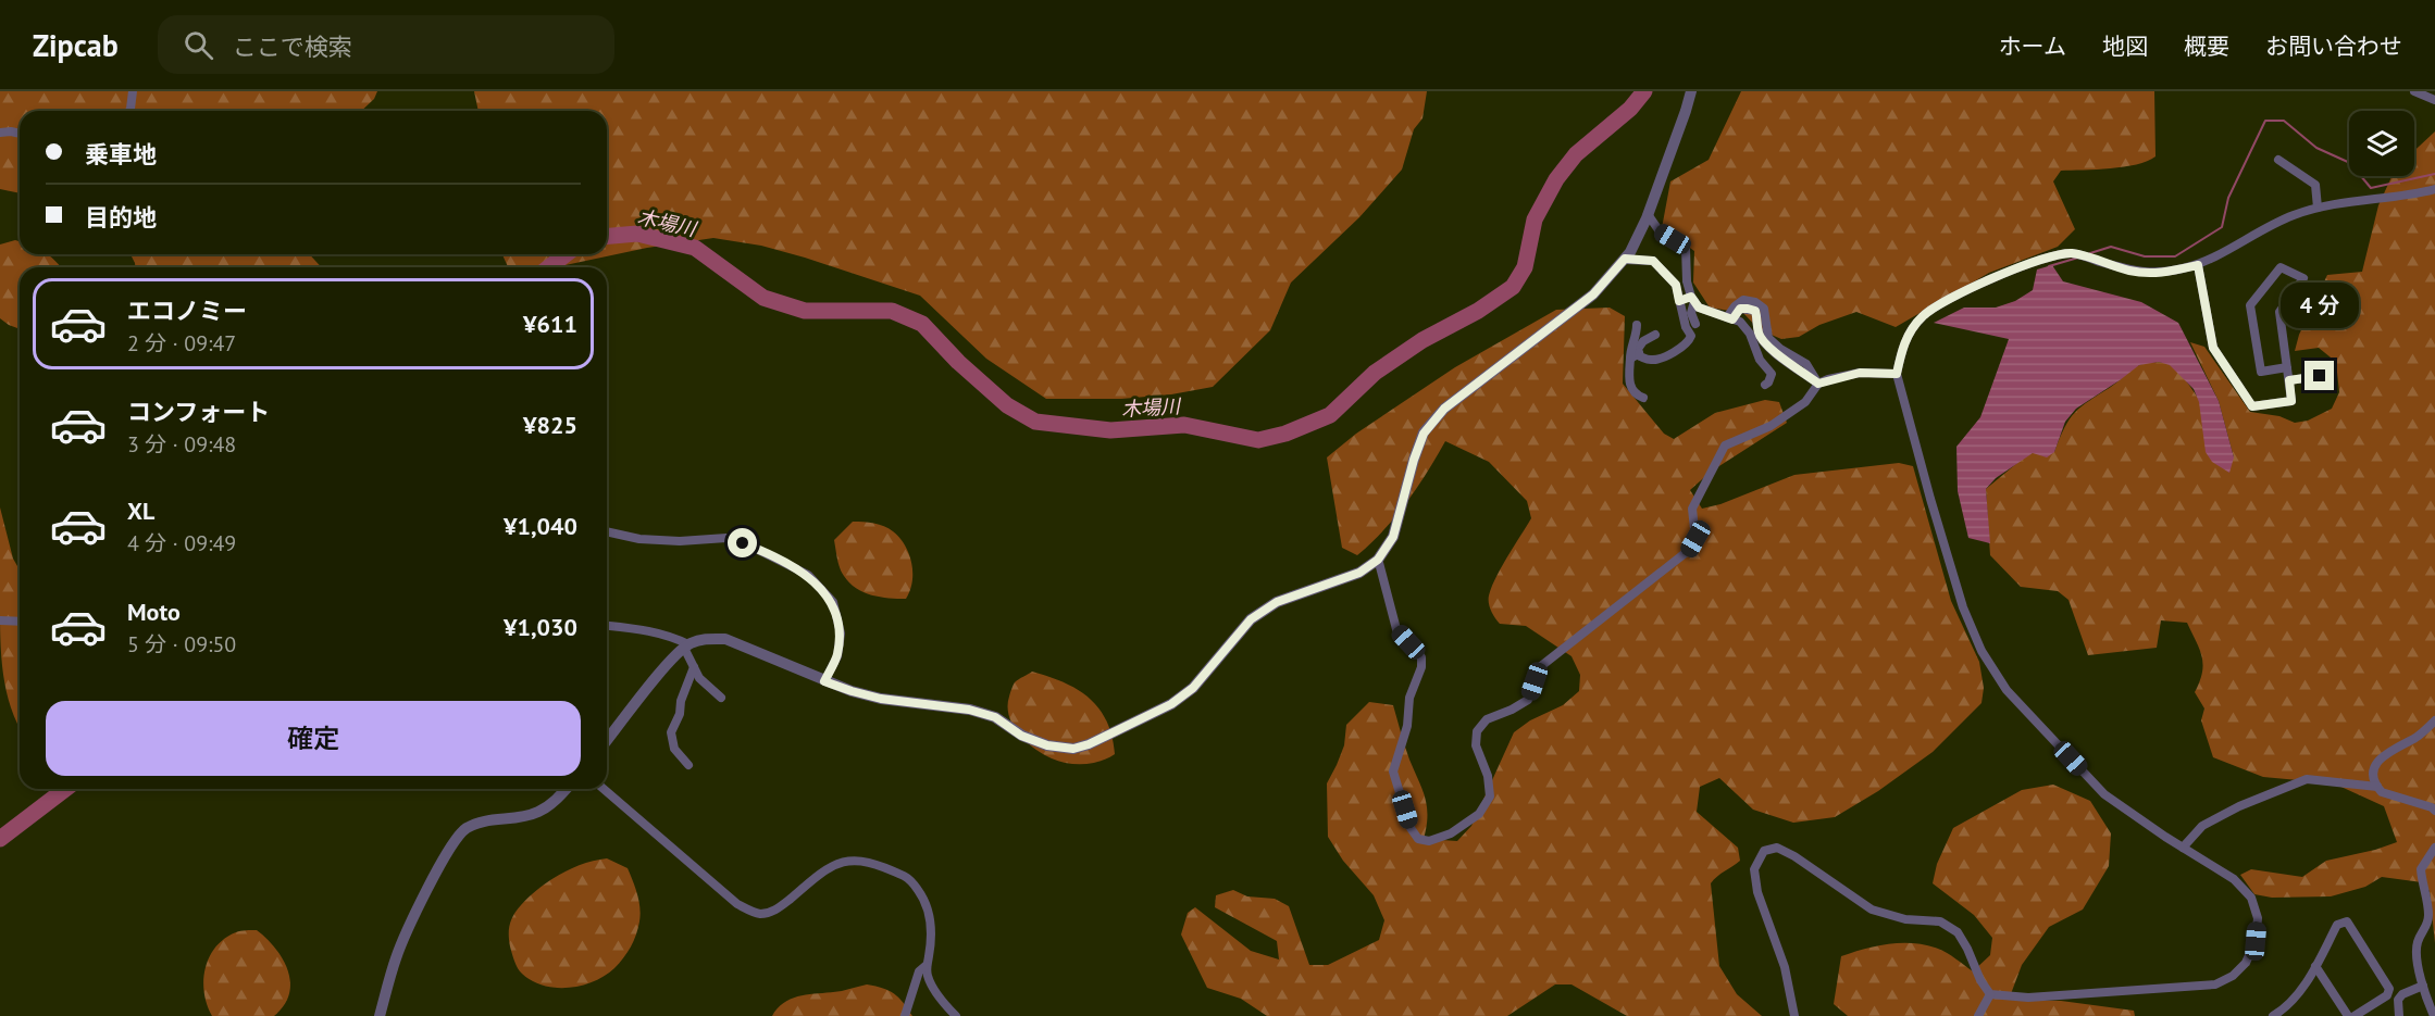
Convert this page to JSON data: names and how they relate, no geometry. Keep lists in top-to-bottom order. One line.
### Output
{"water":["木場川"],"page":{"header":"Zipcab","search":"ここで検索","nav":["ホーム","地図","概要","お問い合わせ"],"banner":["乗車地","目的地"],"list":[{"name":"エコノミー","note":"2 分 · 09:47","value":"¥611"},{"name":"コンフォート","note":"3 分 · 09:48","value":"¥825"},{"name":"XL","note":"4 分 · 09:49","value":"¥1,040"},{"name":"Moto","note":"5 分 · 09:50","value":"¥1,030"}],"bubble":"4 分","buttons":"確定"}}
